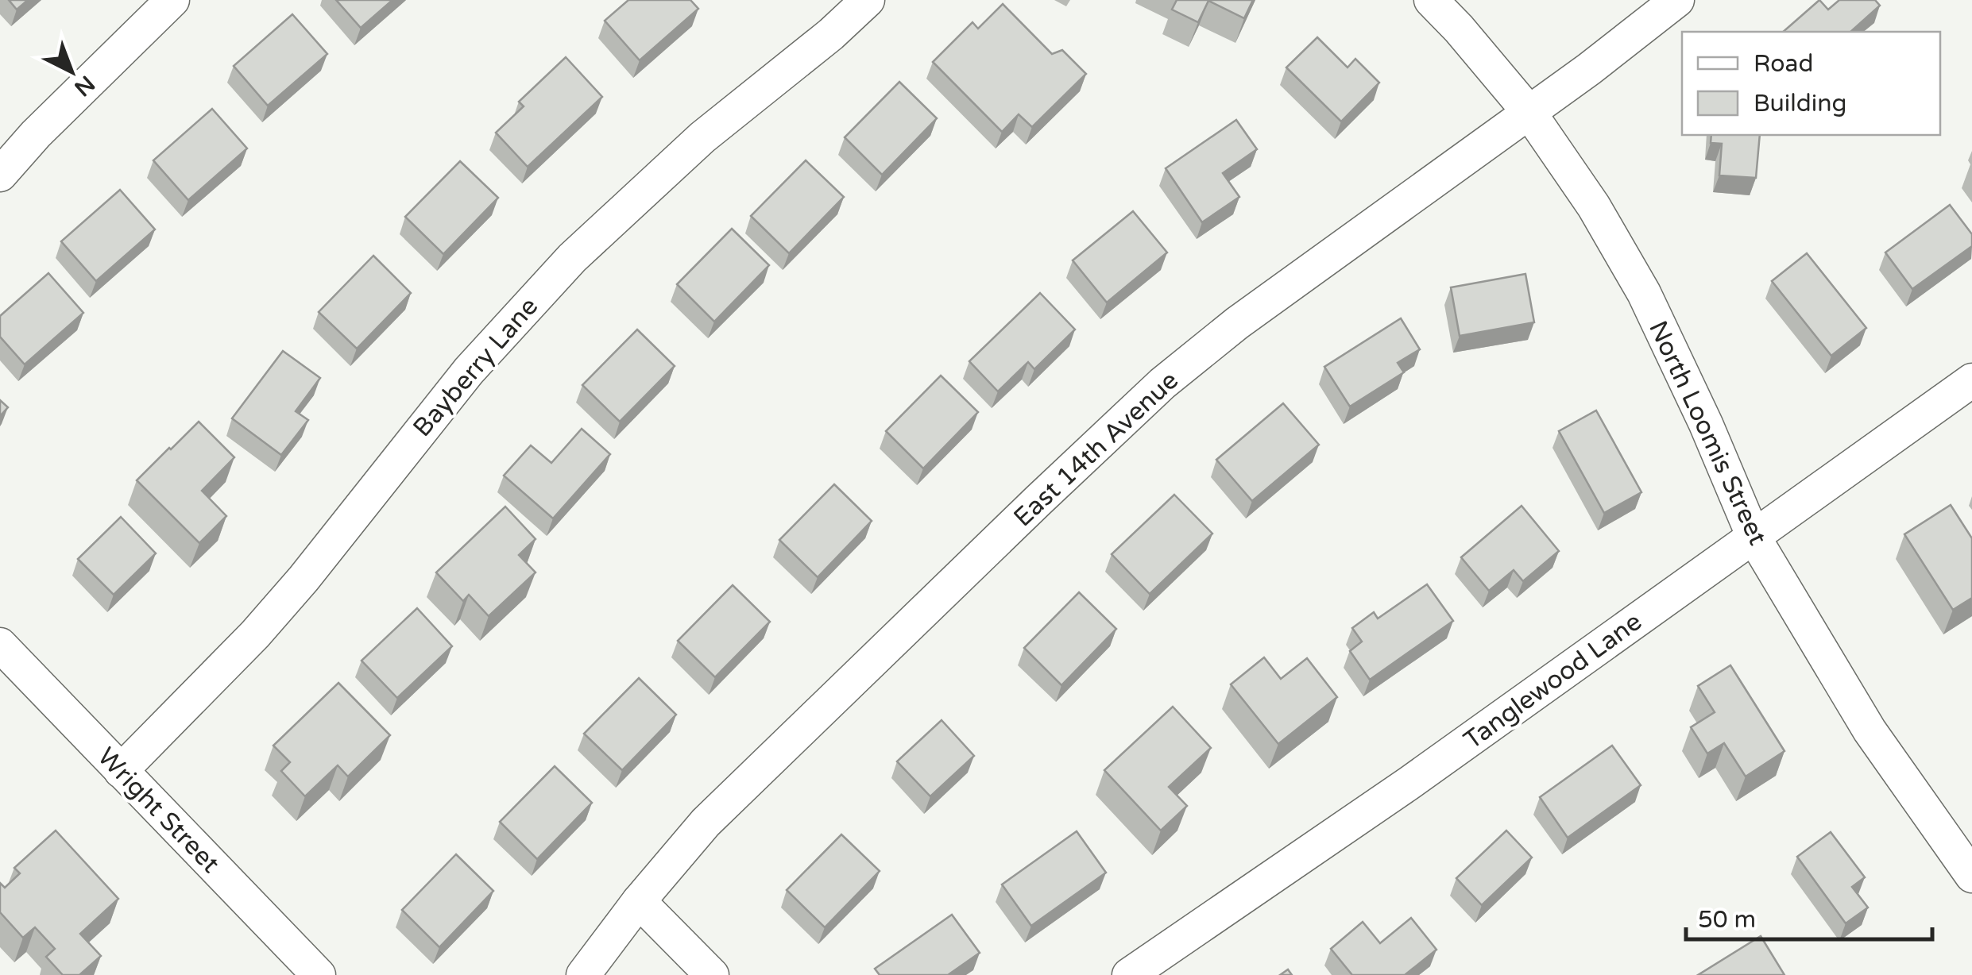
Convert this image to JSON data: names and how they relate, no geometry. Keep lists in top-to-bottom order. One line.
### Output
{"streets":{"street":["Bayberry Lane","North Loomis Street","East 14th Avenue","Tanglewood Lane","Wright Street"]},"crossings":[["Bayberry Lane","Wright Street"],["North Loomis Street","East 14th Avenue"],["North Loomis Street","Tanglewood Lane"]],"legend":["Road","Building"],"scale_bar":"50 m","north":"bottom right"}
